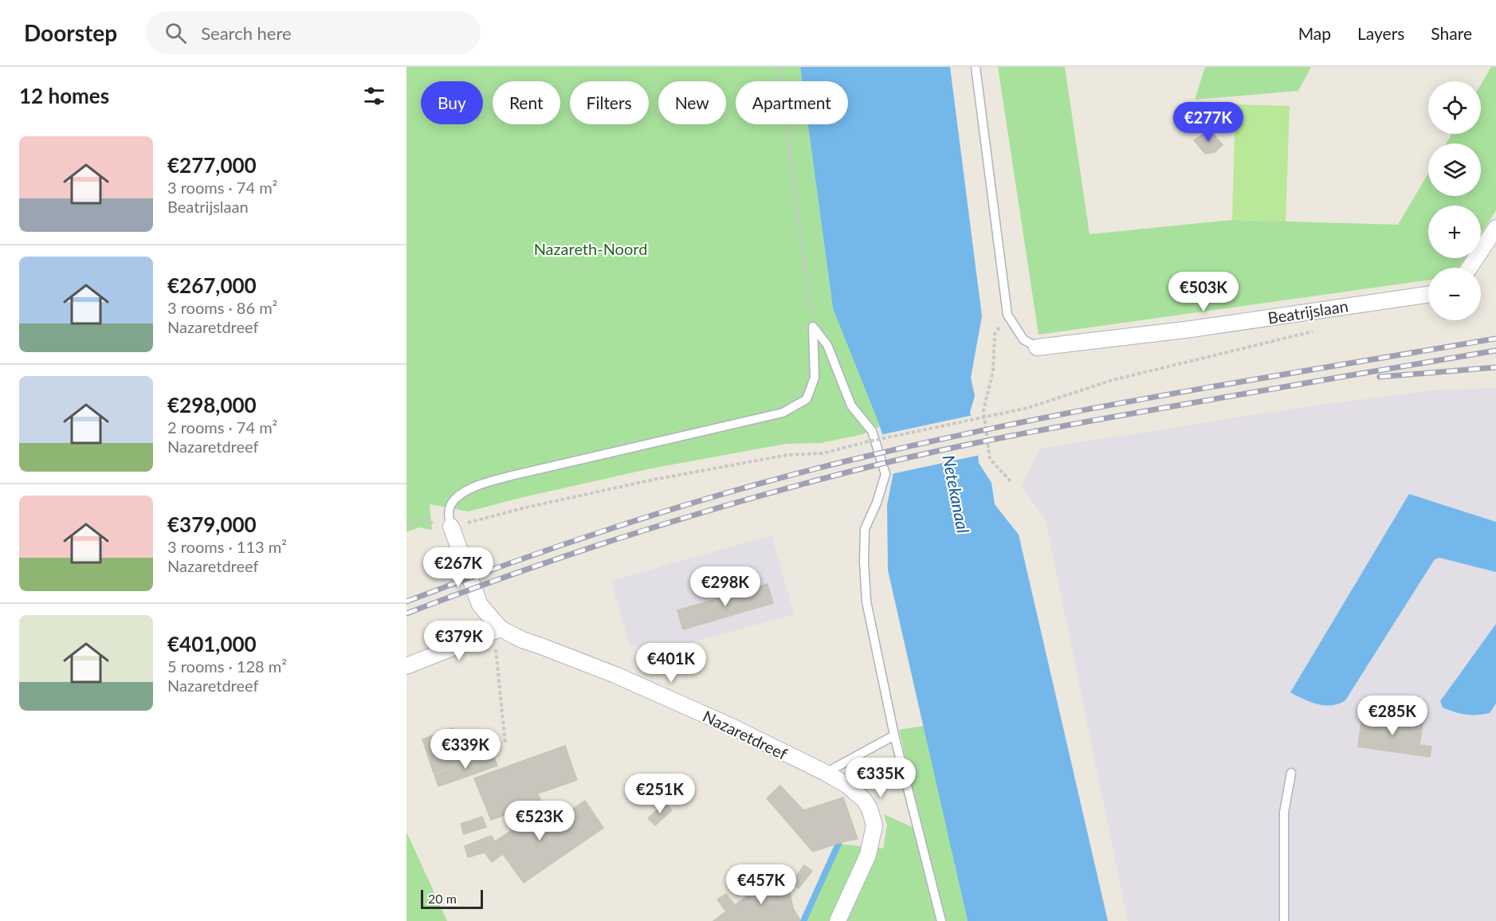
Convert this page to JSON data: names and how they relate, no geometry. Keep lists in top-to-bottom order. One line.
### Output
{"streets":{"street":["Beatrijslaan","Nazaretdreef"]},"water":["Netekanaal"],"parks":["Nazareth-Noord"],"scale_bar":"20 m","page":{"header":"Doorstep","search":"Search here","nav":["Map","Layers","Share"],"heading":"12 homes","map_buttons":["+","−"],"chip":["Buy","Rent","Filters","New","Apartment"],"price":["€277K","€503K","€267K","€298K","€379K","€401K","€285K","€339K","€335K","€251K","€523K","€457K"],"list":[{"name":"€277,000","note":"3 rooms · 74 m² · Beatrijslaan"},{"name":"€267,000","note":"3 rooms · 86 m² · Nazaretdreef"},{"name":"€298,000","note":"2 rooms · 74 m² · Nazaretdreef"},{"name":"€379,000","note":"3 rooms · 113 m² · Nazaretdreef"},{"name":"€401,000","note":"5 rooms · 128 m² · Nazaretdreef"}],"scale":"20 m"}}
